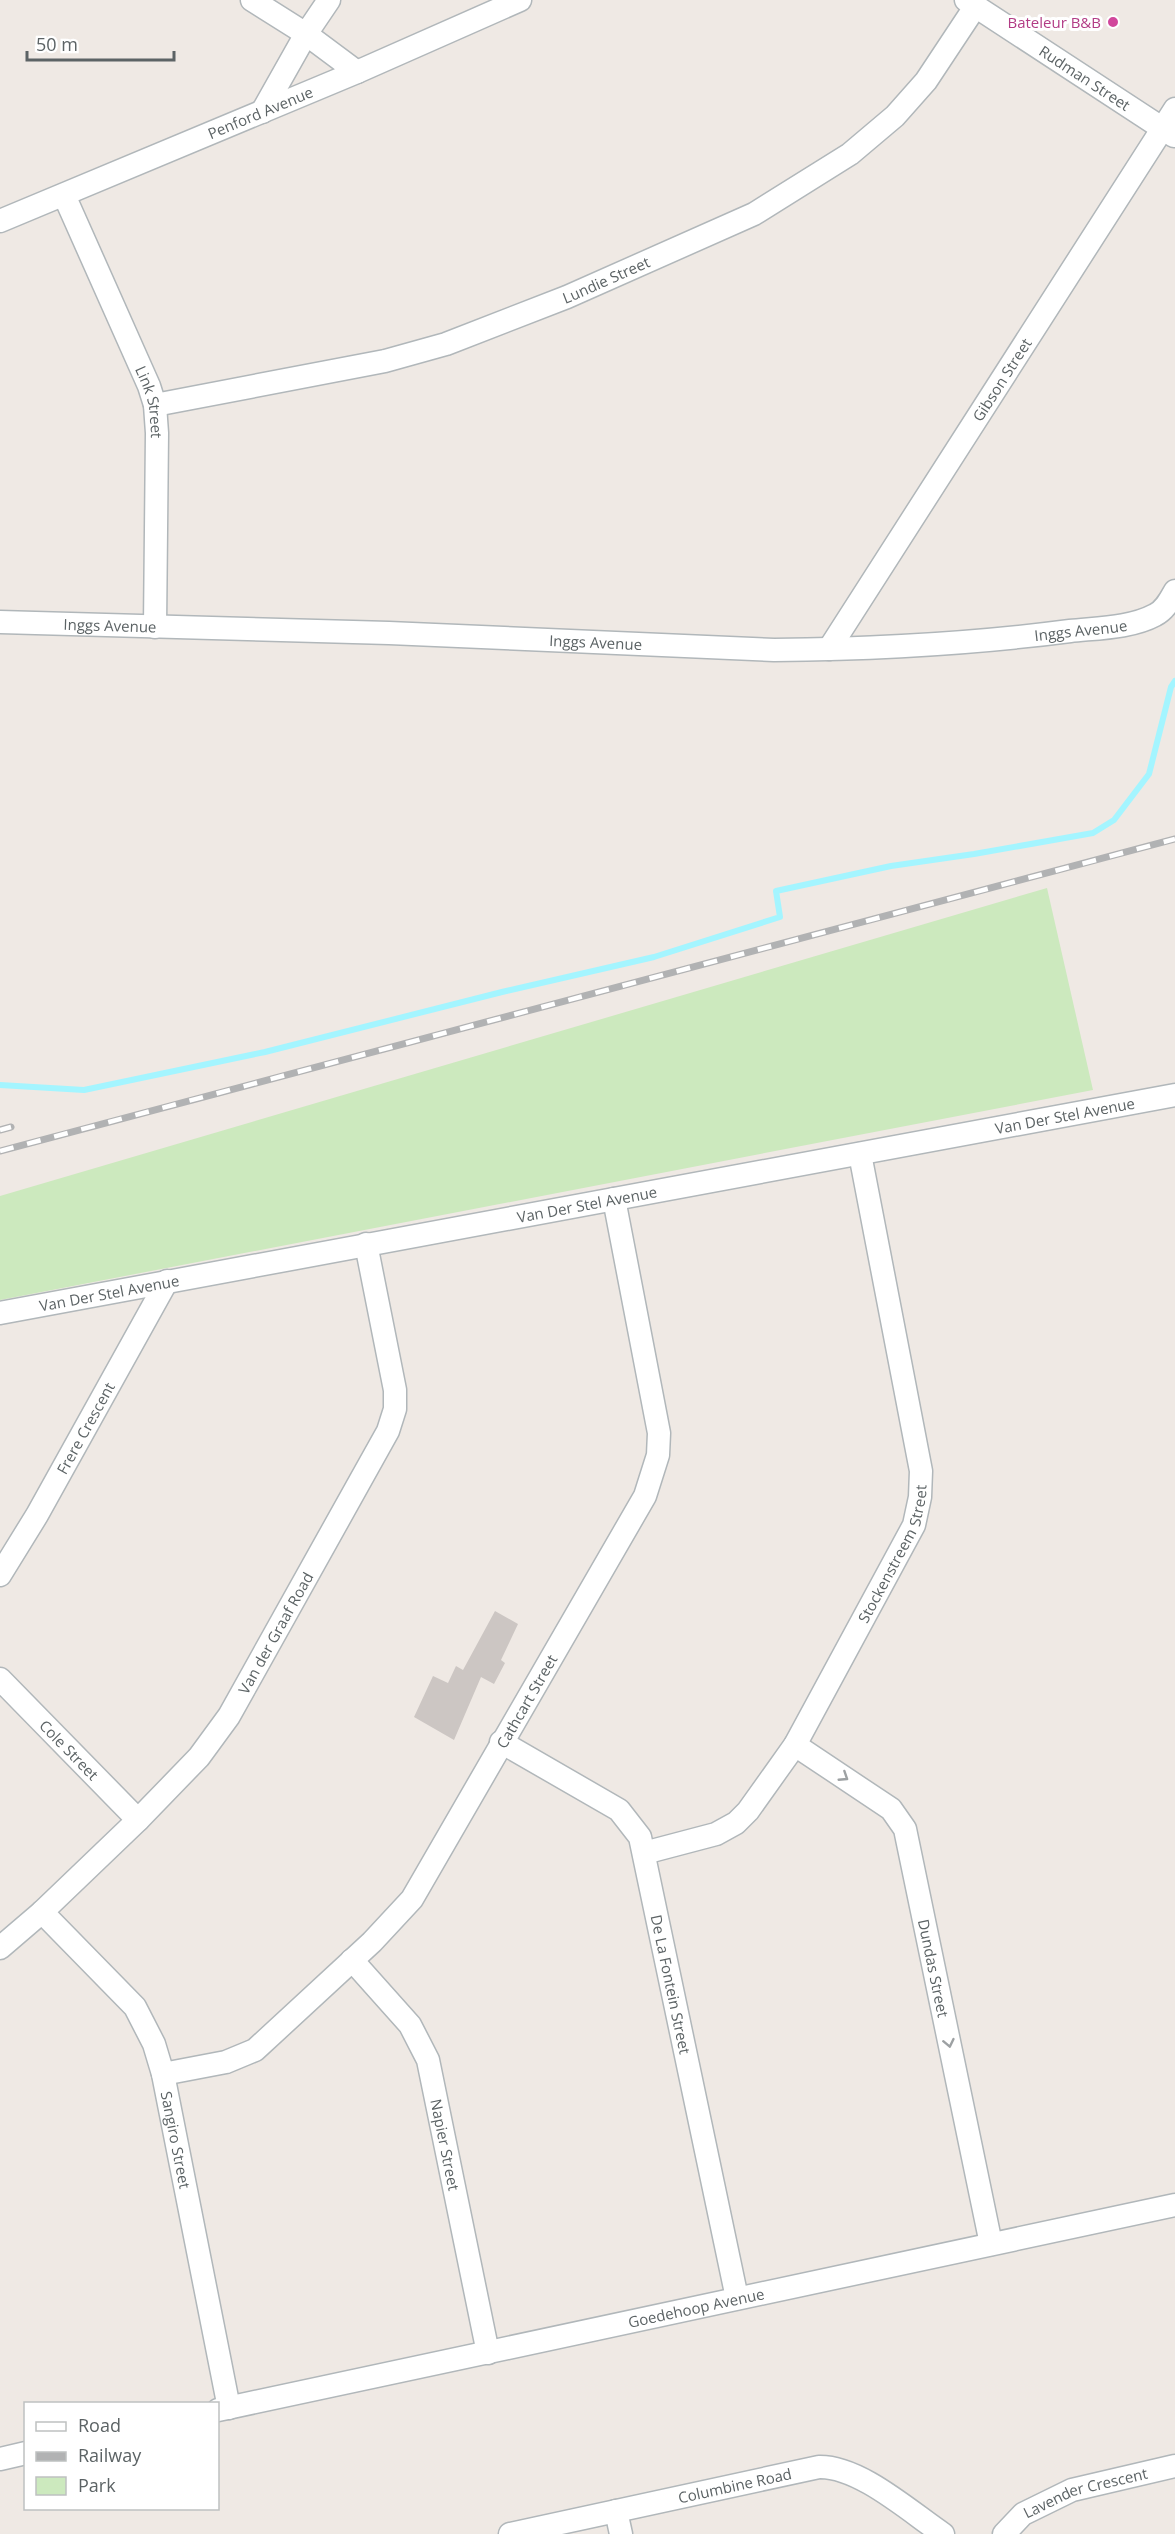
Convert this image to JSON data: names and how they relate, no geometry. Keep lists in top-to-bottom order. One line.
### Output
{"streets":{"street":["Rudman Street","Penford Avenue","Lundie Street","Gibson Street","Link Street","Inggs Avenue","Van Der Stel Avenue","Frere Crescent","Stockenstreem Street","Van der Graaf Road","Cathcart Street","Cole Street","Dundas Street","De La Fontein Street","Sangiro Street","Napier Street","Goedehoop Avenue","Columbine Road","Lavender Crescent"]},"crossings":[["Rudman Street","Lundie Street"],["Rudman Street","Gibson Street"],["Penford Avenue","Link Street"],["Lundie Street","Link Street"],["Gibson Street","Inggs Avenue"],["Link Street","Inggs Avenue"],["Van Der Stel Avenue","Frere Crescent"],["Van Der Stel Avenue","Stockenstreem Street"],["Van Der Stel Avenue","Van der Graaf Road"],["Van Der Stel Avenue","Cathcart Street"],["Stockenstreem Street","Dundas Street"],["Stockenstreem Street","De La Fontein Street"],["Van der Graaf Road","Cole Street"],["Van der Graaf Road","Sangiro Street"],["Cathcart Street","De La Fontein Street"],["Cathcart Street","Sangiro Street"],["Cathcart Street","Napier Street"],["Dundas Street","Goedehoop Avenue"],["De La Fontein Street","Goedehoop Avenue"],["Sangiro Street","Goedehoop Avenue"],["Napier Street","Goedehoop Avenue"]],"one_way":["Dundas Street"],"places":["Bateleur B&B"],"legend":["Road","Railway","Park"],"scale_bar":"50 m"}
